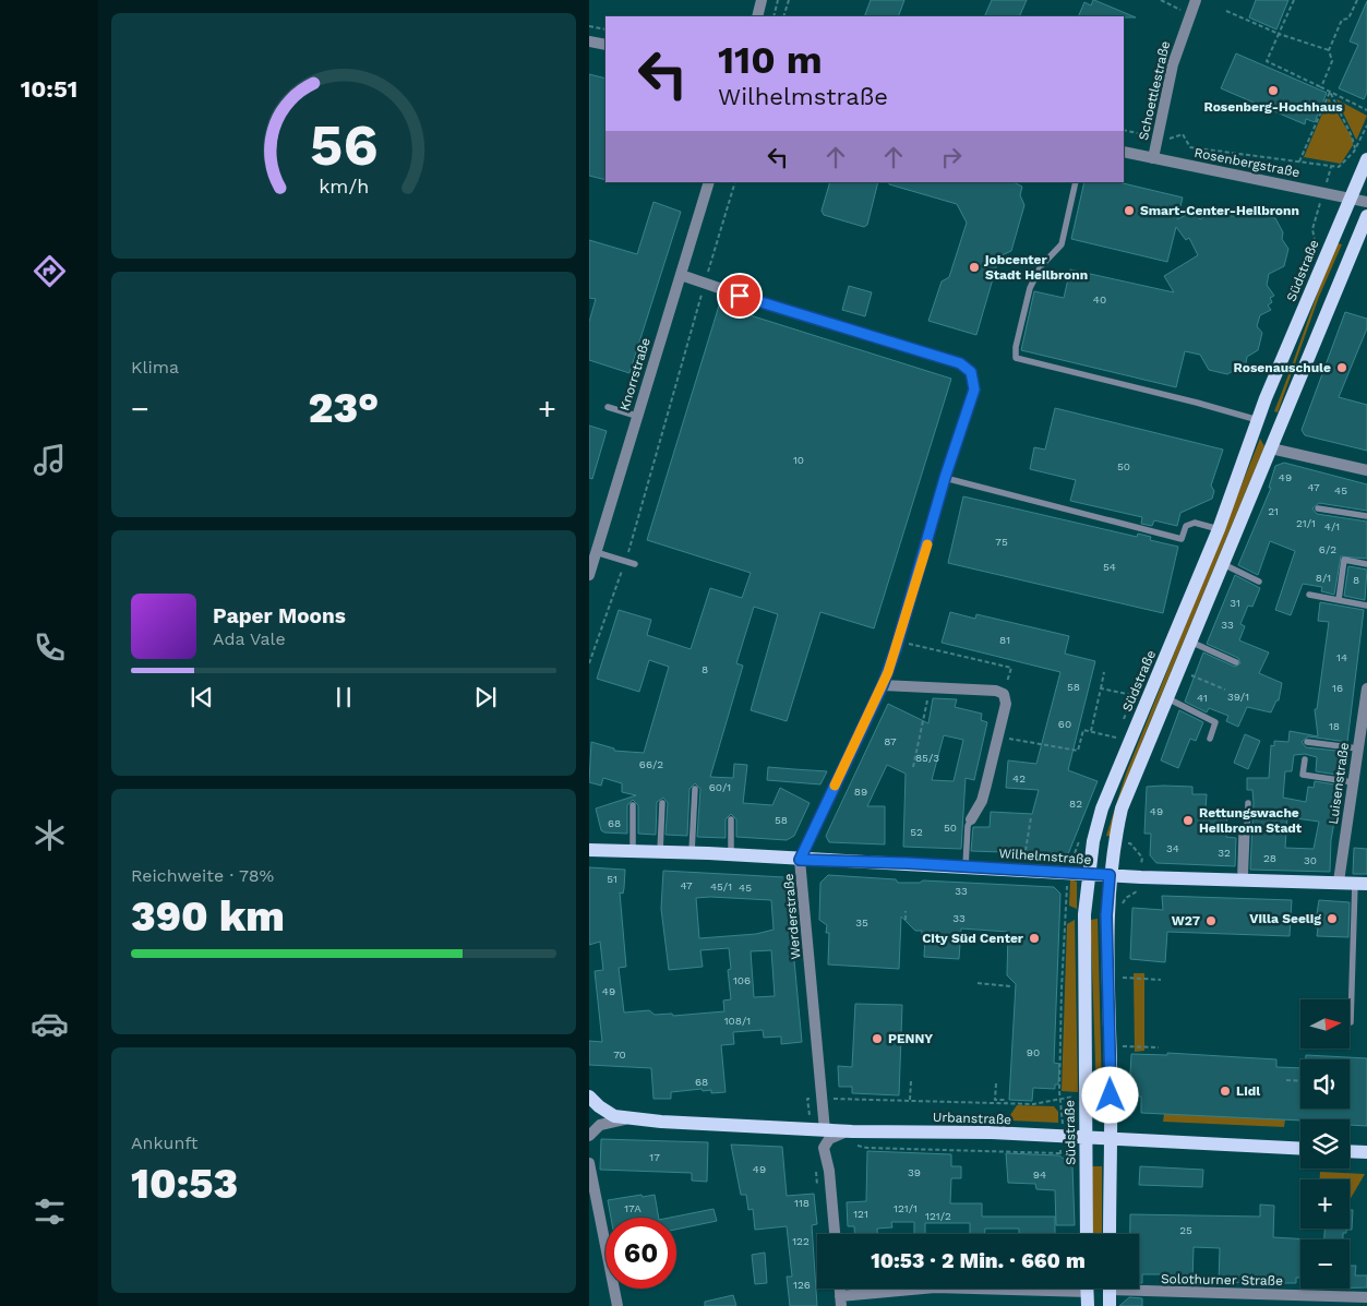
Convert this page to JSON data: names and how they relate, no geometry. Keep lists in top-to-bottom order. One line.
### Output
{"streets":{"main road":["Südstraße","Wilhelmstraße","Urbanstraße"],"street":["Schoettlestraße","Rosenbergstraße","Knorrstraße","Luisenstraße","Werderstraße","Solothurner Straße"]},"crossings":[["Schoettlestraße","Rosenbergstraße"],["Rosenbergstraße","Südstraße"],["Südstraße","Wilhelmstraße"],["Südstraße","Urbanstraße"],["Knorrstraße","Werderstraße"],["Luisenstraße","Wilhelmstraße"],["Wilhelmstraße","Werderstraße"],["Werderstraße","Urbanstraße"]],"places":["Rosenberg-Hochhaus","Smart-Center-Heilbronn","jobcenter Stadt Heilbronn","Rosenauschule","Rettungswache Heilbronn Stadt","Villa Seelig","W27","City Süd Center","PENNY","Lidl"],"house_numbers":["40","10","50","49","47","45","21","21/1","4/1","75","6/2","54","8/1","8","31","33","81","14","8","58","16","39/1","41","60","18","87","85/3","66/2","42","60/1","89","82","49","58","68","50","52","34","32","28","30","51","47","45/1","45","33","33","35","106","49","108/1","90","70","68","17","49","39","94","118","17A","121/1","121","121/2","25","122","126"],"north":"right","page":{"tabs":"10:51","turn":["110 m","Wilhelmstraße"],"tile":["Klima",["Reichweite · 78%","390 km"],["Ankunft","10:53"]],"heat":["−","23°","+"],"song":["Paper Moons","Ada Vale"],"map_buttons":["+","−"],"limit":"60","trip":"10:53 · 2 Min. · 660 m","gauge":["56","km/h"]}}
